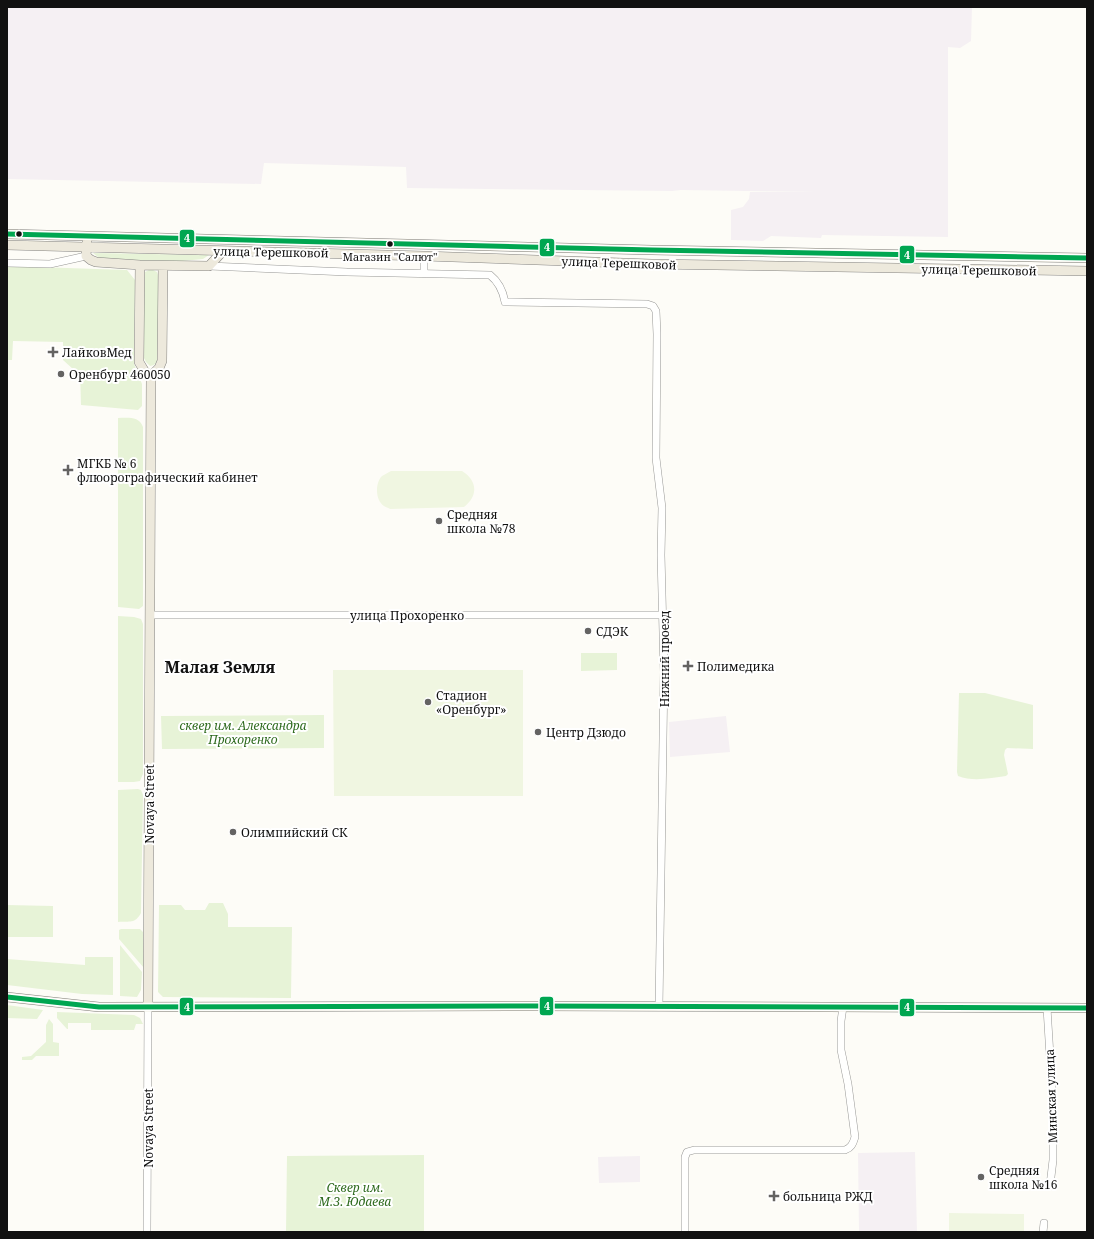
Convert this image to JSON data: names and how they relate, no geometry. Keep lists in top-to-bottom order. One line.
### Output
{"streets":{"main road":["улица Терешковой","Novaya Street"],"street":["улица Прохоренко","Нижний проезд","Минская улица"]},"crossings":[["улица Прохоренко","Нижний проезд"],["улица Прохоренко","Novaya Street"]],"districts":["Малая Земля"],"parks":["сквер им. Александра Прохоренко","Сквер им. М.З. Юдаева"],"places":{"other":["Магазин \"Салют\"","Оренбург 460050","Средняя школа №78","СДЭК","Стадион «Оренбург»","Центр Дзюдо","Олимпийский СК","Средняя школа №16"],"health":["ЛайковМед","МГКБ № 6 флюорографический кабинет","Полимедика","больница РЖД"]},"lines":["transit line 4"]}
